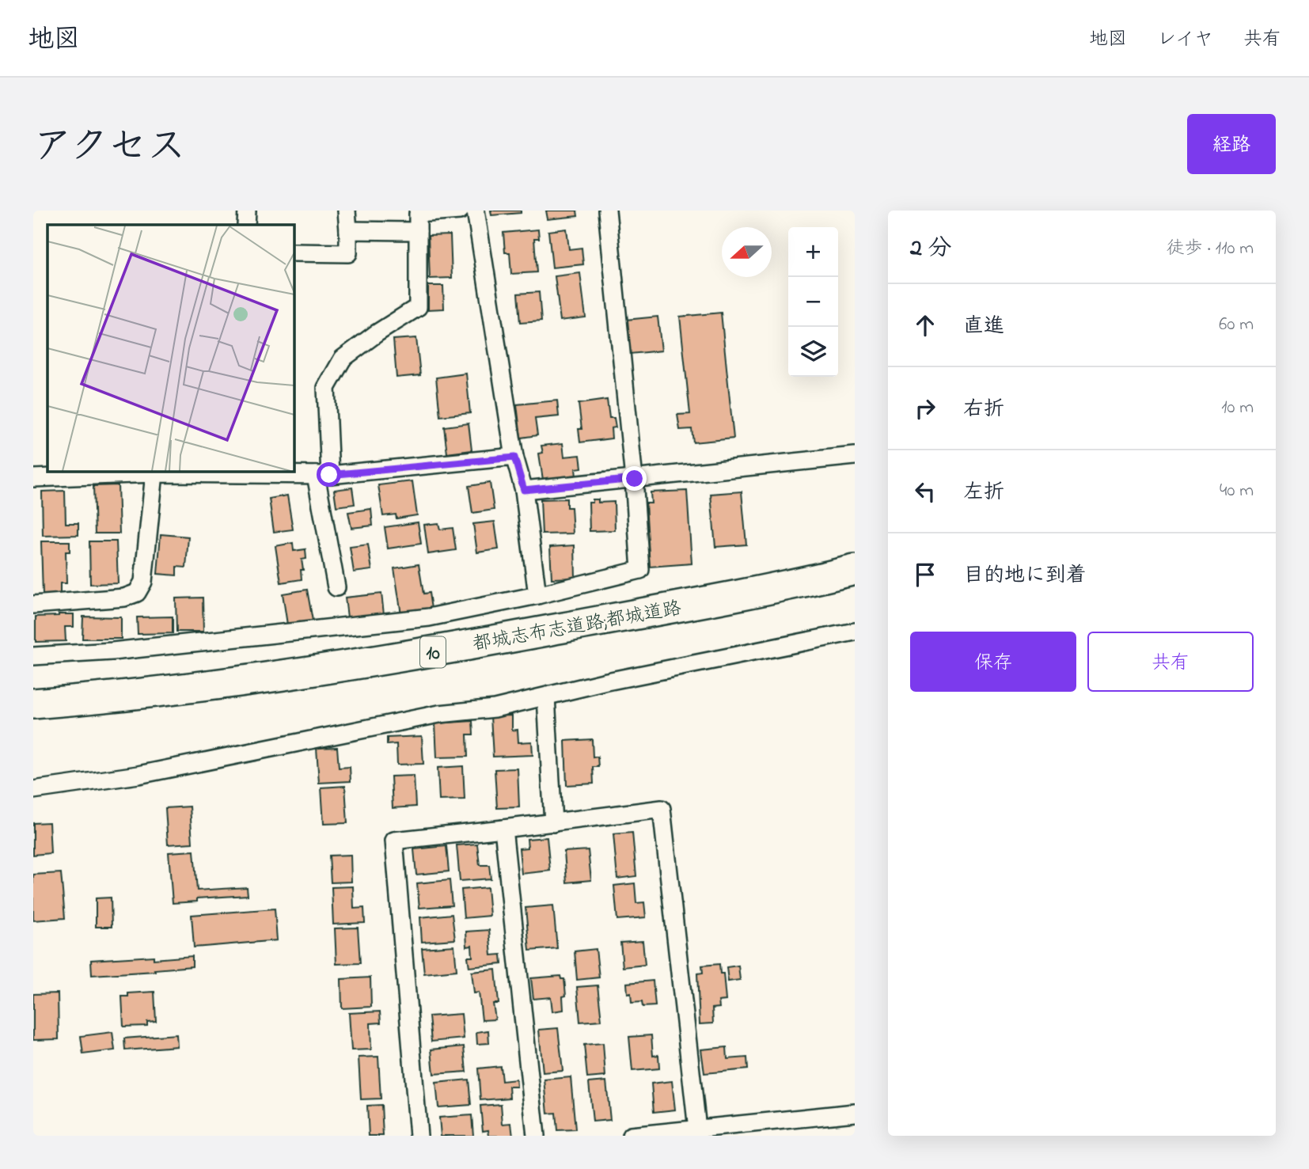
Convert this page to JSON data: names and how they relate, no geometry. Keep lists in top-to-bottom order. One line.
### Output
{"streets":{"highway":["都城志布志道路;都城道路","10"]},"north":"left","page":{"header":"地図","nav":["地図","レイヤ","共有"],"title":"アクセス","buttons":["経路",["保存","共有"]],"heading":["2 分","徒歩 · 110 m"],"map_buttons":["+","−"],"list":[["直進","60 m"],["右折","10 m"],["左折","40 m"],"目的地に到着"]}}
